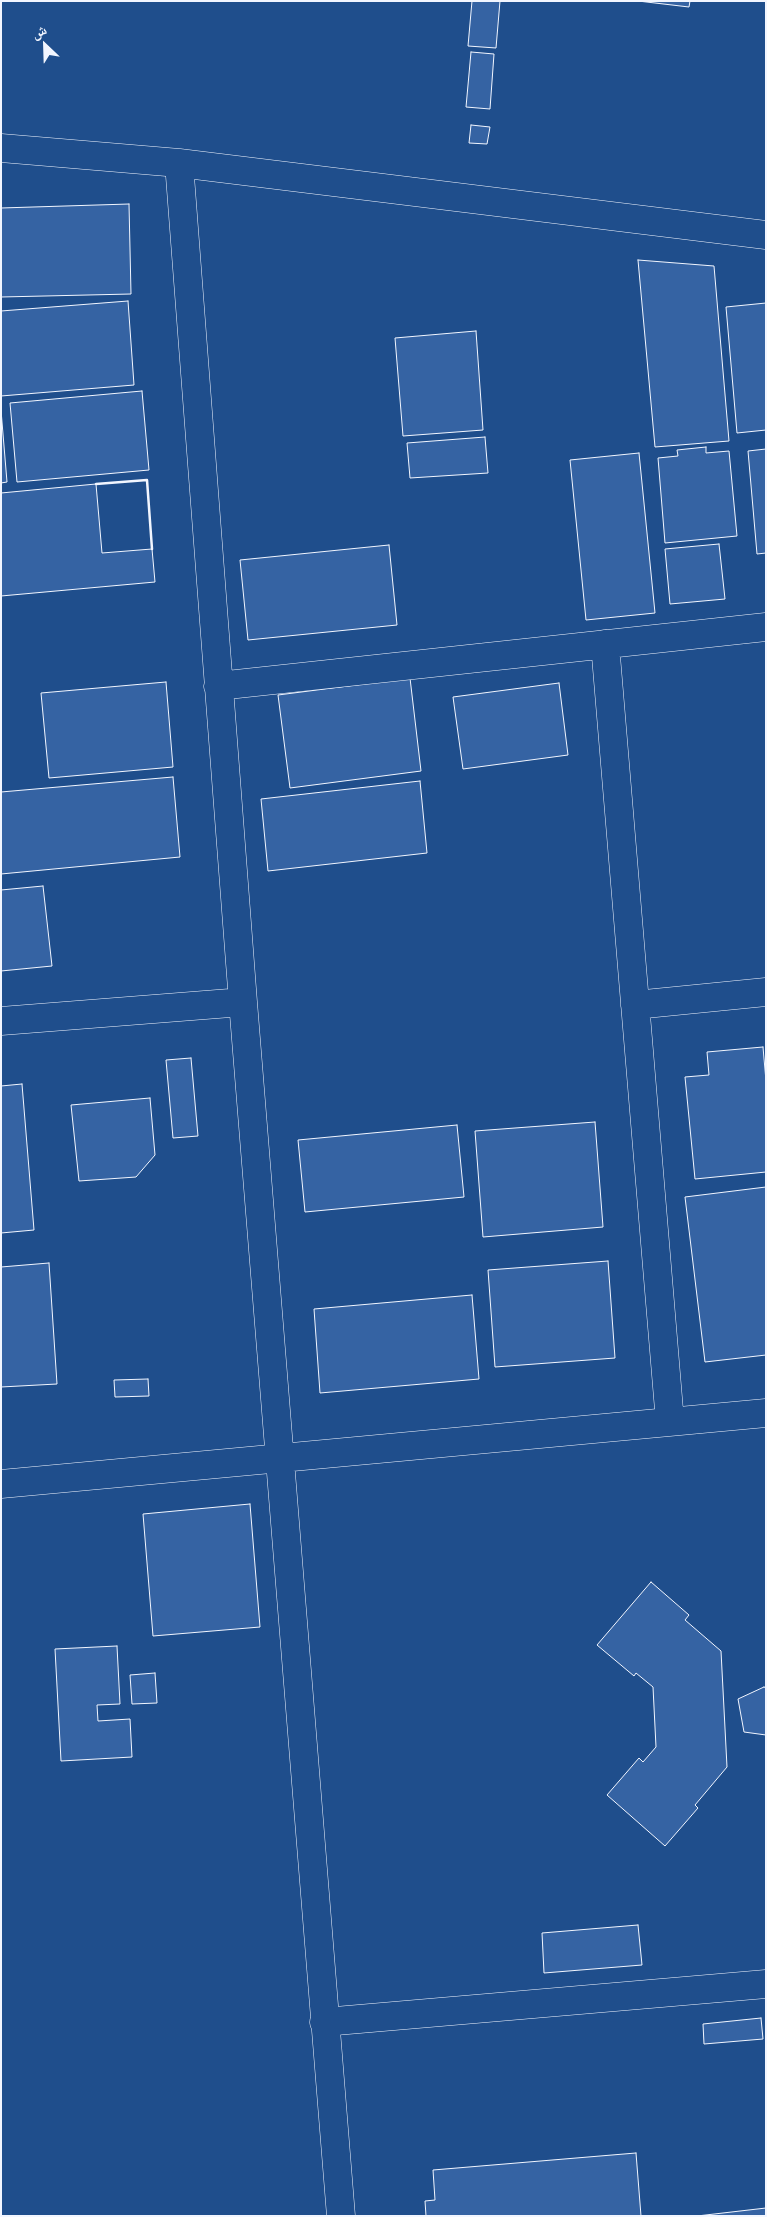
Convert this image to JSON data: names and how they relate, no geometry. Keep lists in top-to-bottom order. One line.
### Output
{"north":"top left"}
